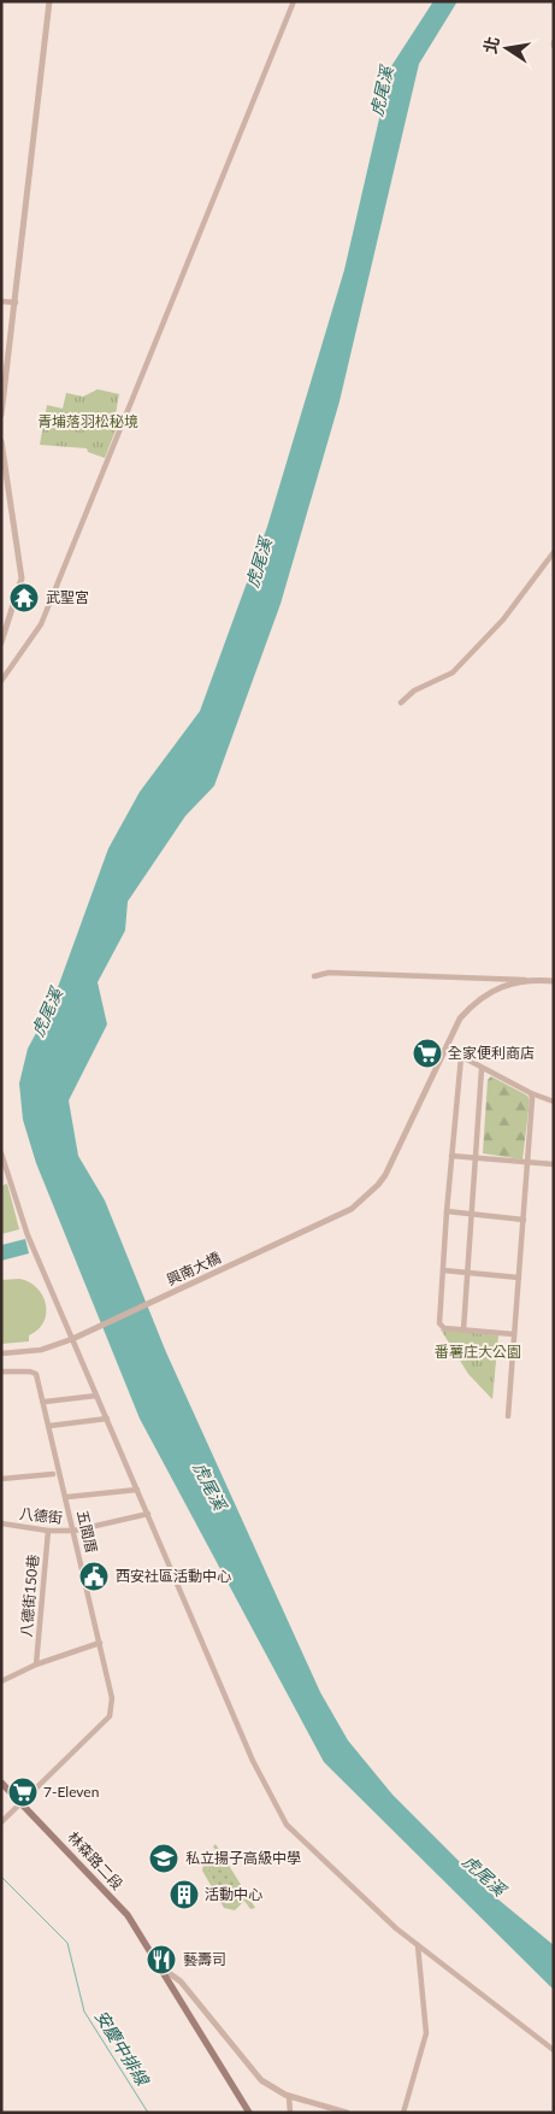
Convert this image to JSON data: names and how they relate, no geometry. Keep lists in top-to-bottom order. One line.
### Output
{"streets":{"main road":["林森路二段"],"street":["興南大橋","八德街","五間厝","八德街150巷"]},"crossings":[["八德街","五間厝"],["八德街","八德街150巷"],["五間厝","林森路二段"]],"water":["虎尾溪","安慶中排線"],"parks":["青埔落羽松秘境","番薯庄大公園"],"places":{"temple":["武聖宮"],"supermarket":["全家便利商店","7-Eleven"],"public building":["西安社區活動中心"],"school or university":["私立揚子高級中學"],"building":["活動中心"],"restaurant":["藝壽司"]},"north":"left"}
